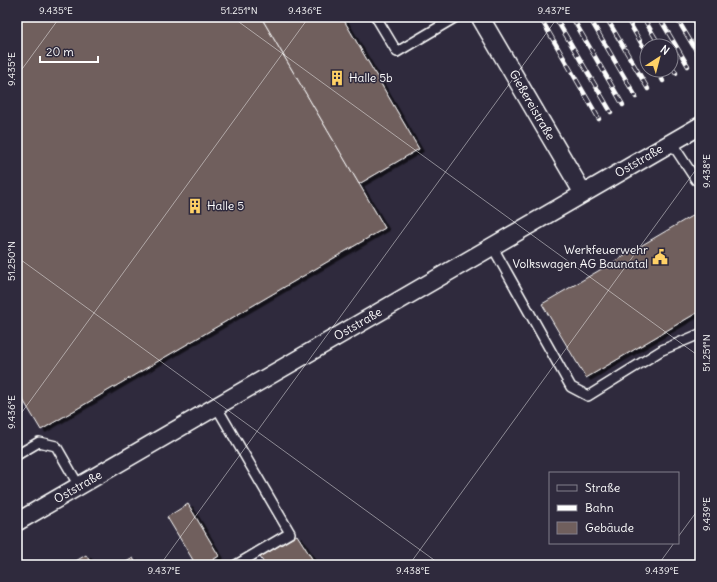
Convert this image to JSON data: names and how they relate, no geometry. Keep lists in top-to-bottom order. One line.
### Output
{"streets":{"street":["Gießereistraße","Oststraße"]},"crossings":[["Gießereistraße","Oststraße"]],"places":{"building":["Halle 5b","Halle 5"],"public building":["Werkfeuerwehr Volkswagen AG Baunatal"]},"legend":["Straße","Bahn","Gebäude"],"scale_bar":"20 m","north":"top right","coordinates":["9.435°E","51.251°N","9.436°E","9.437°E","9.438°E","51.250°N","9.439°E"]}
